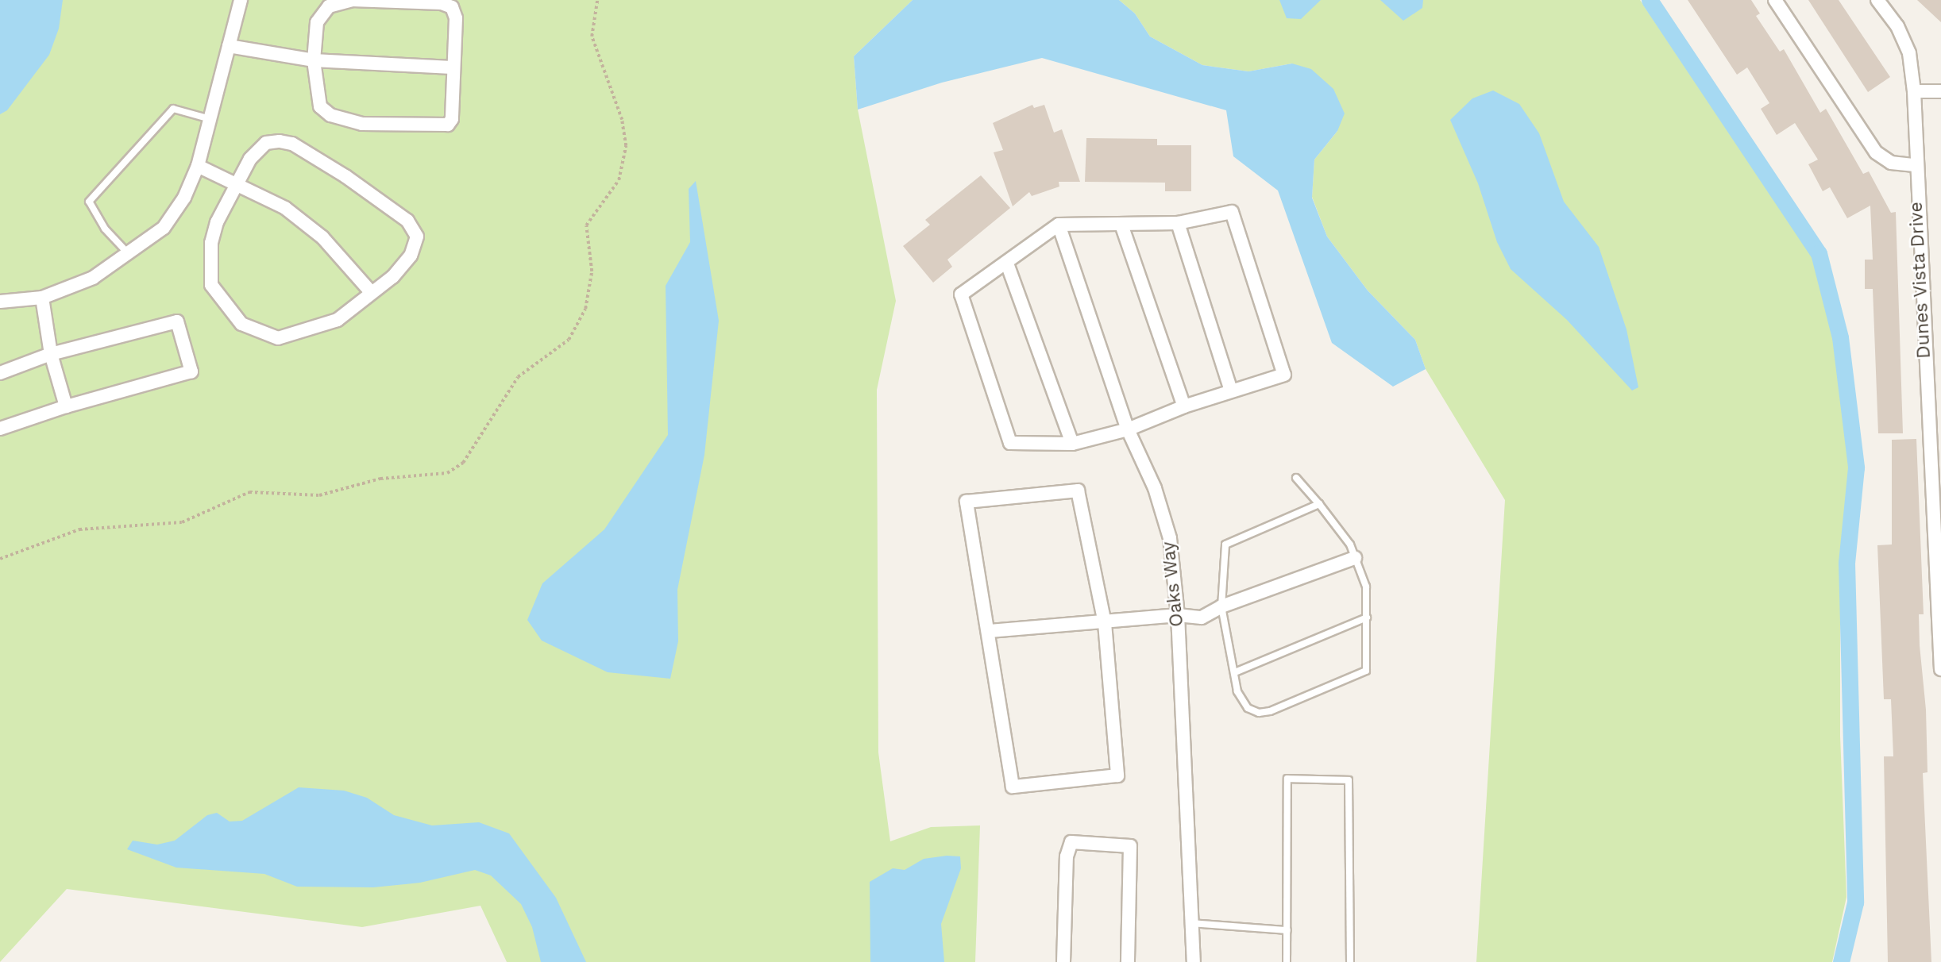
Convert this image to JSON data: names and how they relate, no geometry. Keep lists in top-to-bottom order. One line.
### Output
{"streets":{"street":["Dunes Vista Drive","Oaks Way"]}}
